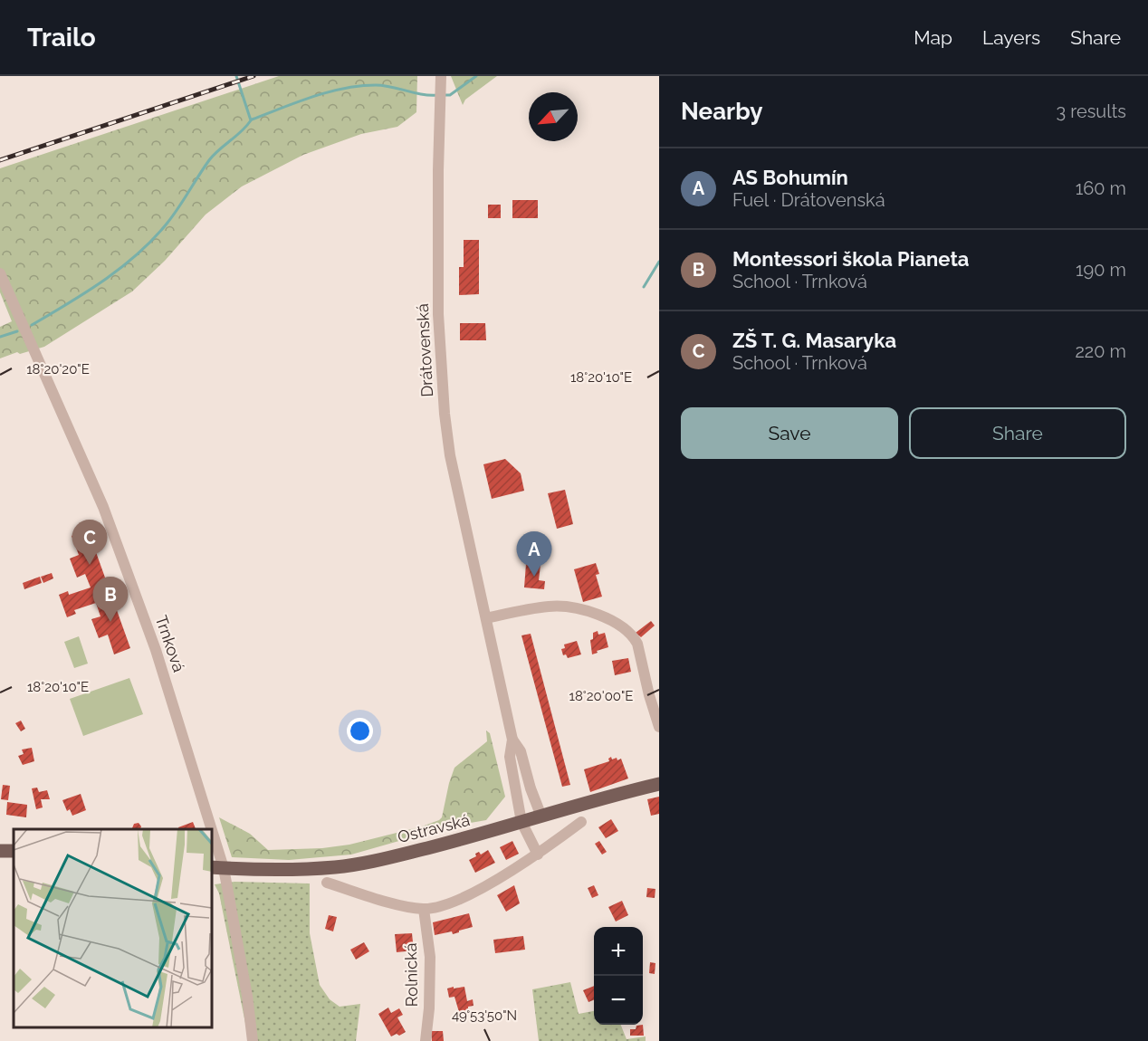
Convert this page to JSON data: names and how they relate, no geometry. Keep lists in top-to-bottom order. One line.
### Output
{"streets":{"main road":["Ostravská"],"street":["Drátovenská","Trnková","Rolnická"]},"crossings":[["Drátovenská","Ostravská"],["Trnková","Ostravská"]],"north":"bottom left","page":{"header":"Trailo","nav":["Map","Layers","Share"],"heading":["Nearby","3 results"],"list":[{"mark":"A","name":"AS Bohumín","note":"Fuel · Drátovenská","value":"160 m"},{"mark":"B","name":"Montessori škola Pianeta","note":"School · Trnková","value":"190 m"},{"mark":"C","name":"ZŠ T. G. Masaryka","note":"School · Trnková","value":"220 m"}],"buttons":["Save","Share"],"pins":["C","A","B"],"map_buttons":["+","−"]},"coordinates":["18°20'20\"E","18°20'10\"E","18°20'00\"E","49°53'50\"N"]}
